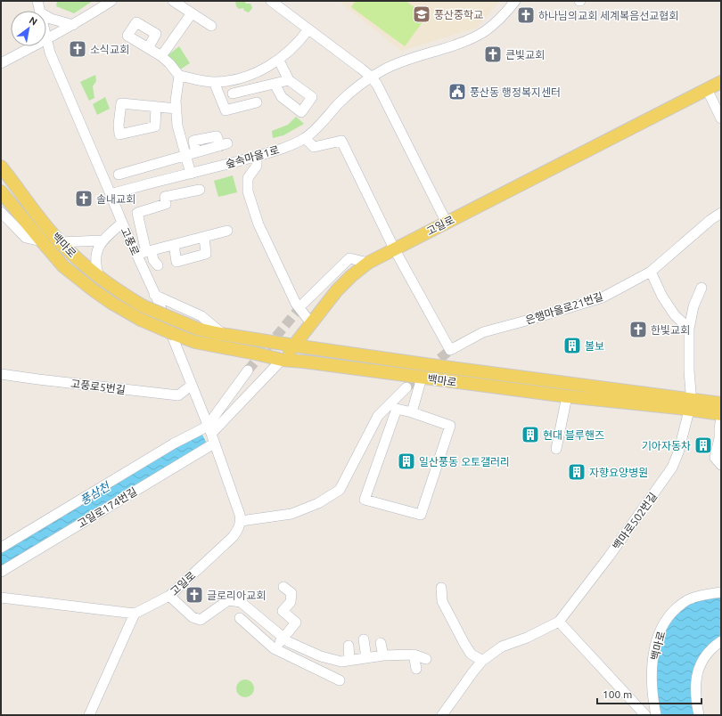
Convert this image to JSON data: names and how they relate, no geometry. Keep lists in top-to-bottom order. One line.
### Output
{"streets":{"main road":["고일로","백마로"],"street":["숲속마을1로","고풍로","은행마을로21번길","고풍로5번길","고일로174번길","백마로502번길"]},"crossings":[["숲속마을1로","고풍로"],["고일로","고풍로"],["고일로","백마로"],["고일로","은행마을로21번길"],["고일로","고일로174번길"],["고풍로","고풍로5번길"],["고풍로","고일로174번길"],["백마로","백마로502번길"]],"water":["풍삼천"],"places":{"school or university":["풍산중학교"],"church":["하나님의교회 세계복음선교협회","소식교회","큰빛교회","솔내교회","한빛교회","글로리아교회"],"public building":["풍산동 행정복지센터"],"building":["볼보","현대 블루핸즈","기아자동차","일산풍동 오토갤러리","자향요양병원"]},"scale_bar":"100 m","north":"top right"}
